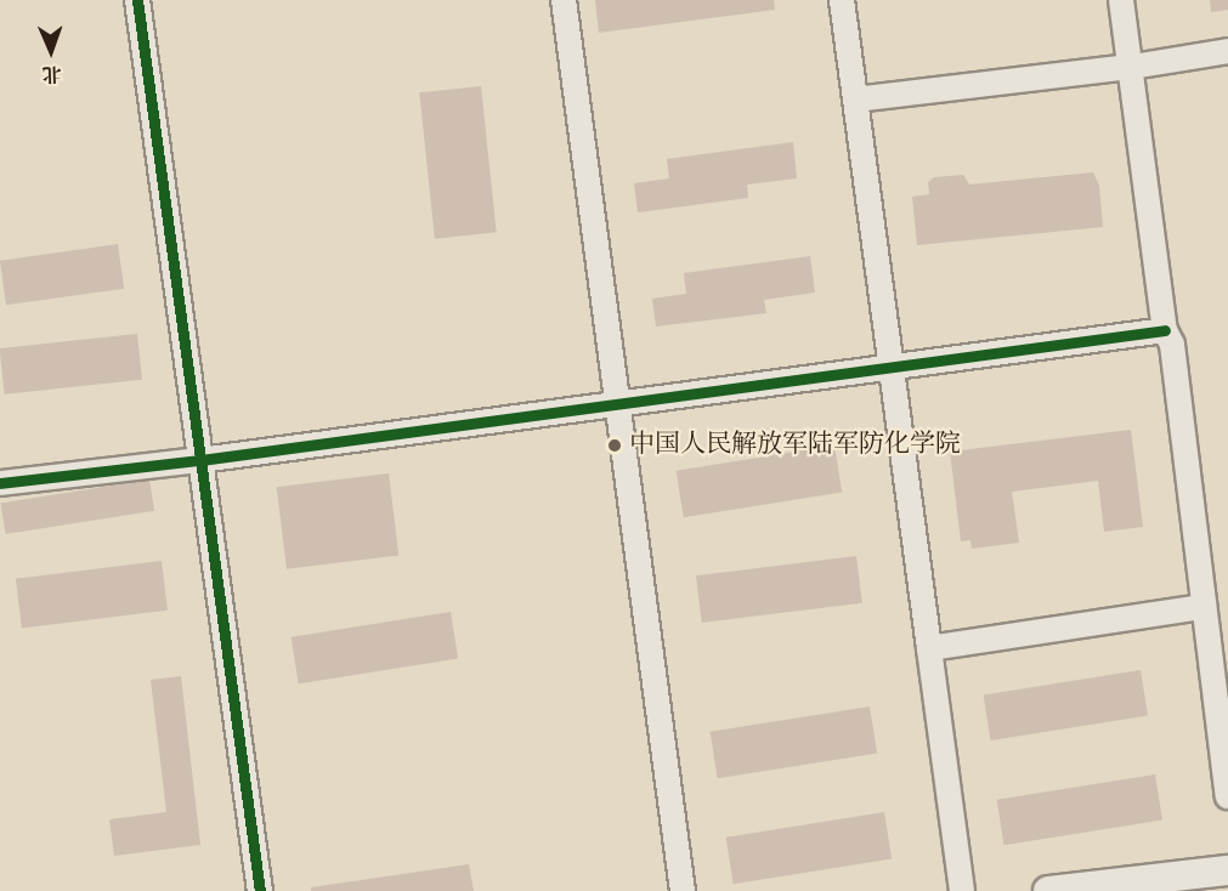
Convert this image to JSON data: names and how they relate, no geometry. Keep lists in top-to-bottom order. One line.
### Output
{"places":["中国人民解放军陆军防化学院"],"north":"bottom"}
